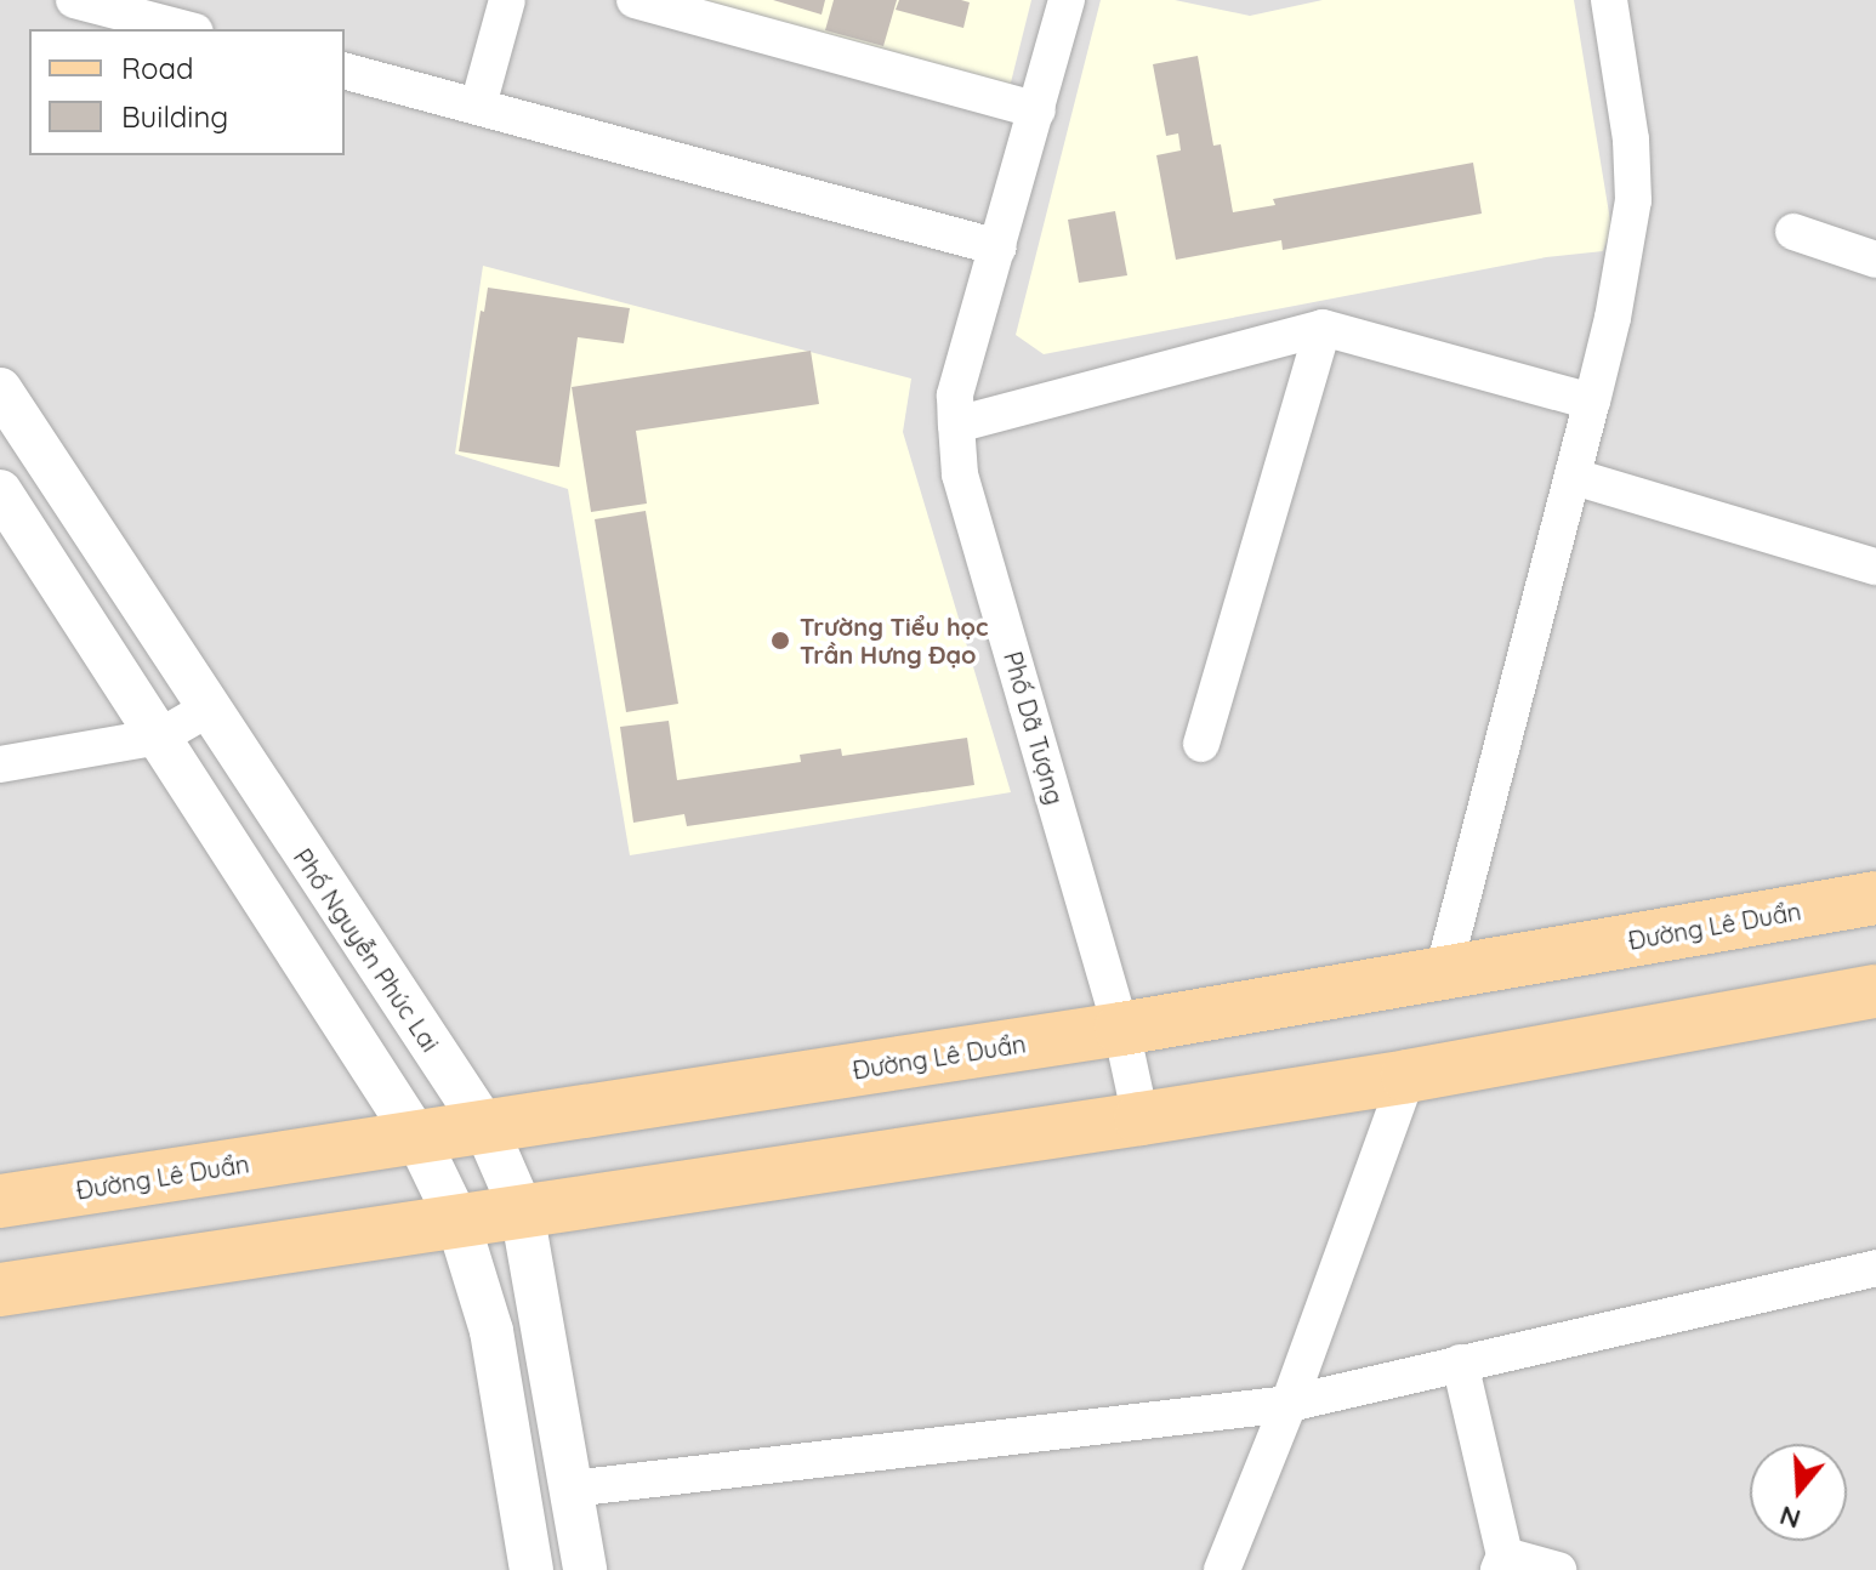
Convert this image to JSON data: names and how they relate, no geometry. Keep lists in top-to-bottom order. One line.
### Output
{"streets":{"main road":["Đường Lê Duẩn"],"street":["Phố Dã Tượng","Phố Nguyễn Phúc Lai"]},"crossings":[["Phố Dã Tượng","Đường Lê Duẩn"],["Đường Lê Duẩn","Phố Nguyễn Phúc Lai"]],"places":["Trường Tiểu học Trần Hưng Đạo"],"legend":["Road","Building"],"north":"bottom"}
